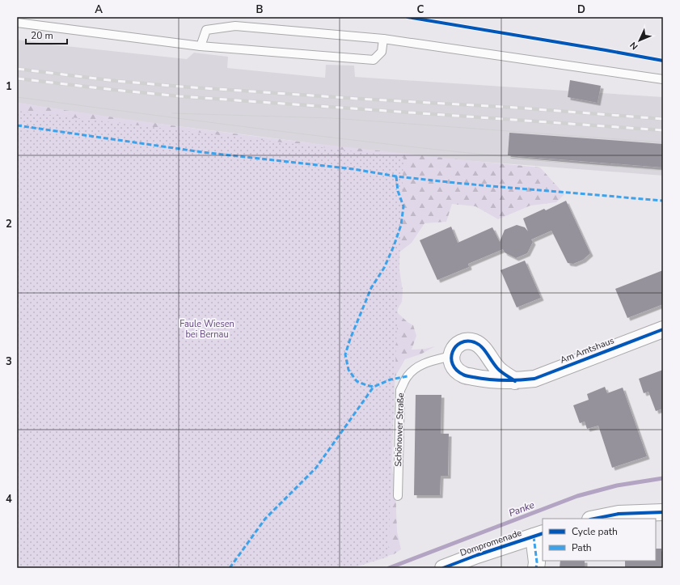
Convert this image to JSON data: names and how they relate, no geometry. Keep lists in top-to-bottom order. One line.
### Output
{"streets":{"street":["Am Amtshaus","Dompromenade"],"lane":["Schönower Straße"]},"crossings":[["Am Amtshaus","Schönower Straße"]],"water":["Panke"],"parks":["Faule Wiesen bei Bernau"],"legend":["Cycle path","Path"],"scale_bar":"20 m","north":"bottom left","grid":{"columns":["A","B","C","D"],"rows":["1","2","3","4"]}}
